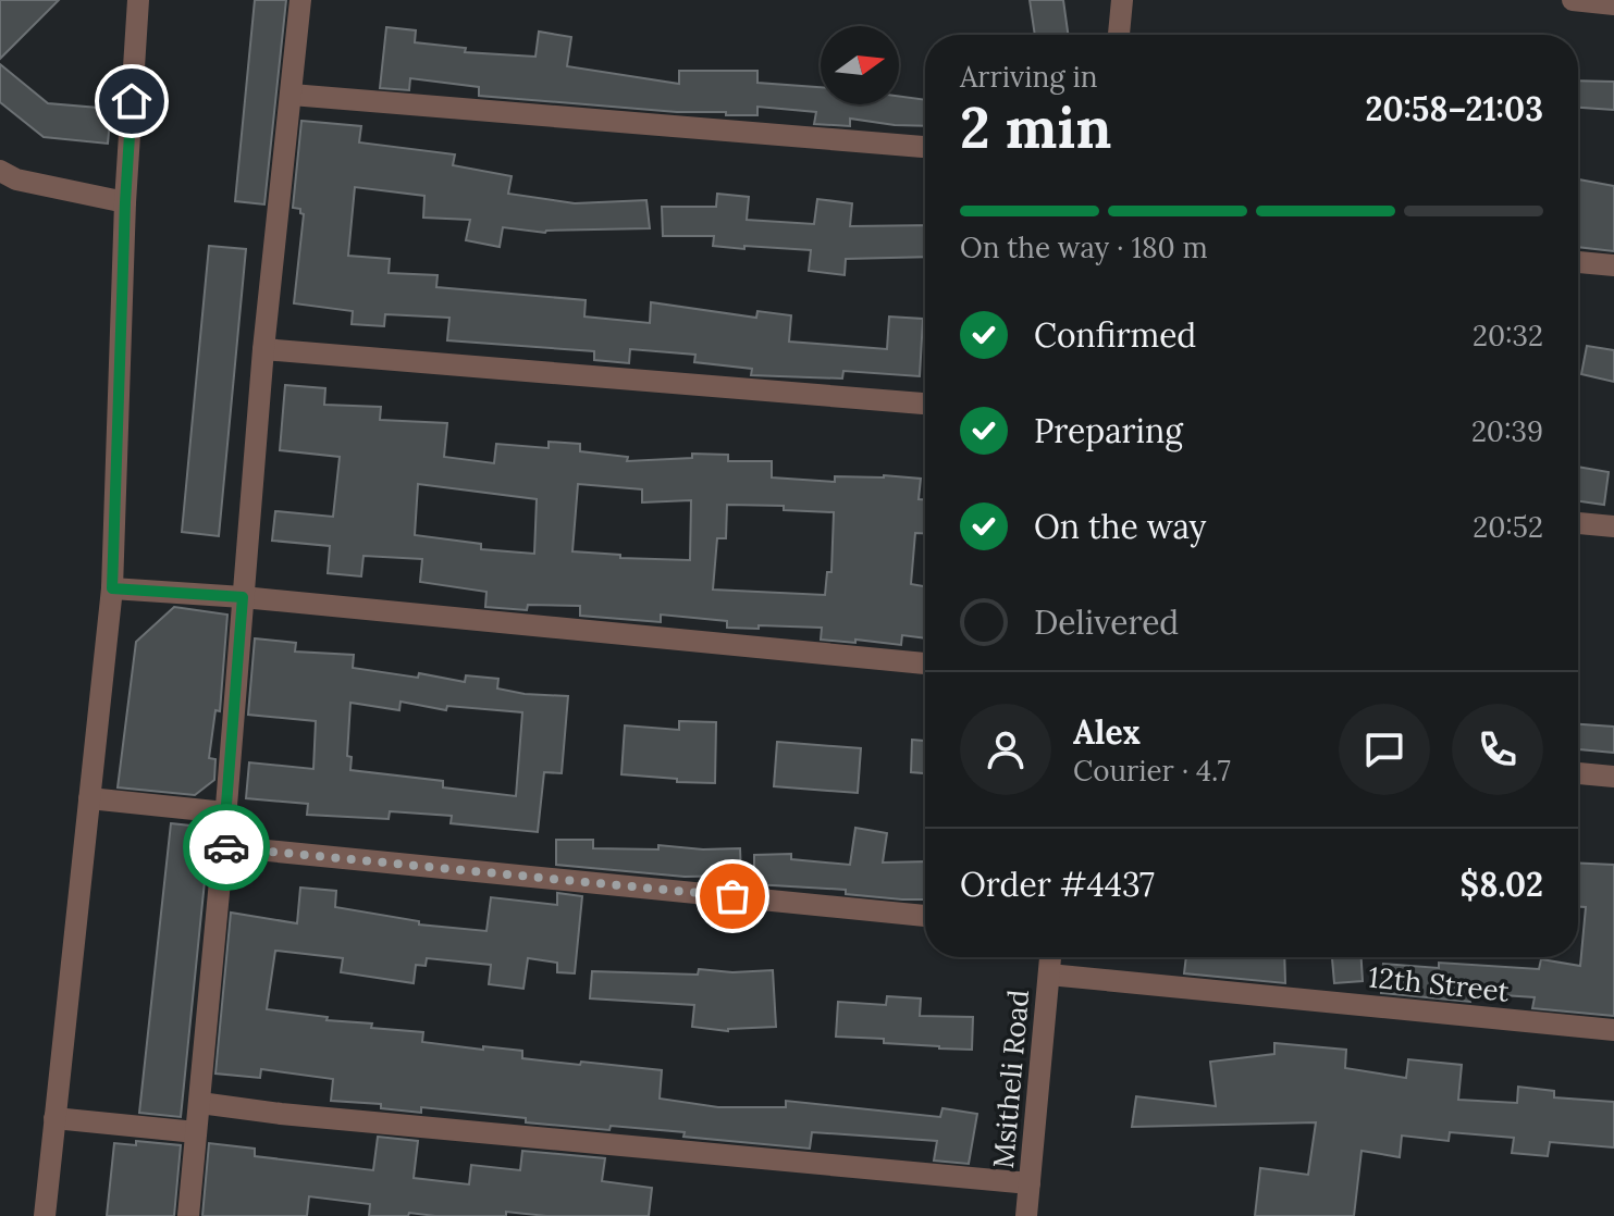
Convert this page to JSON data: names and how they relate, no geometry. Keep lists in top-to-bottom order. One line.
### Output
{"streets":{"street":["12th Street","Msitheli Road"]},"crossings":[["12th Street","Msitheli Road"]],"north":"right","page":{"heading":["2 min","Arriving in","20:58–21:03"],"panel":["Alex","Courier · 4.7","Order #4437","$8.02"],"bar":"On the way · 180 m","list":[["Confirmed","20:32"],["Preparing","20:39"],["On the way","20:52"],"Delivered"]}}
